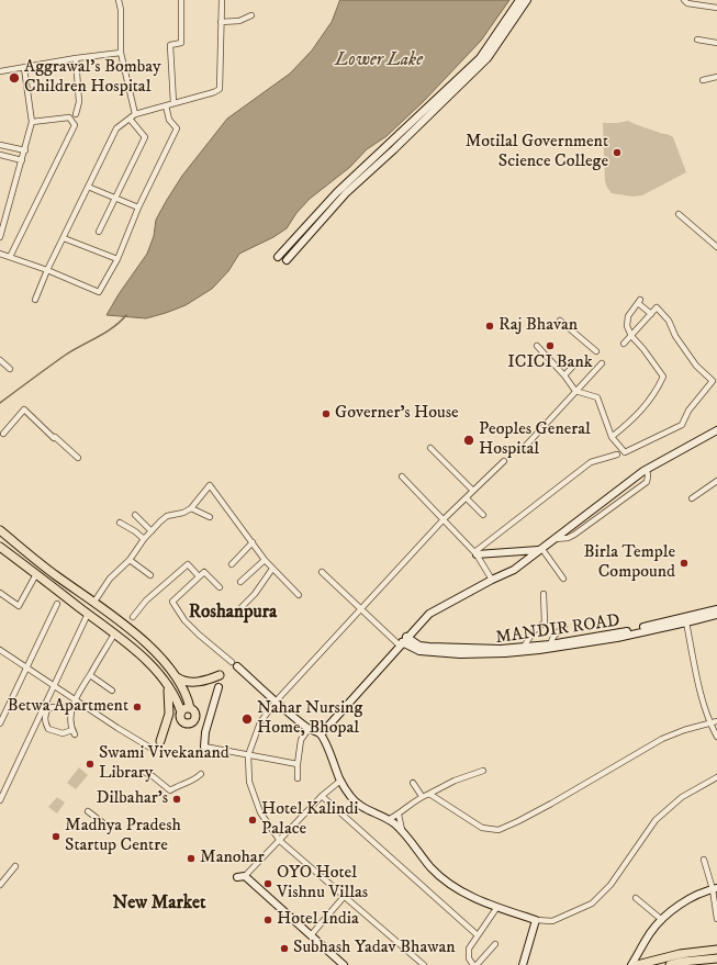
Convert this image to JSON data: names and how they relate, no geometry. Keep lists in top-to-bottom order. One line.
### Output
{"streets":{"street":["MANDIR ROAD"]},"districts":["Roshanpura","New Market"],"water":["Lower Lake"],"places":["Aggrawal's Bombay Children Hospital","Motilal Government Science College","Raj Bhavan","ICICI Bank","Governer's House","Peoples General Hospital","Birla Temple Compound","Betwa Apartment","Nahar Nursing Home, Bhopal","Swami Vivekanand Library","Dilbahar's","Hotel Kalindi Palace","Madhya Pradesh Startup Centre","Manohar","OYO Hotel Vishnu Villas","Hotel India","Subhash Yadav Bhawan"]}
